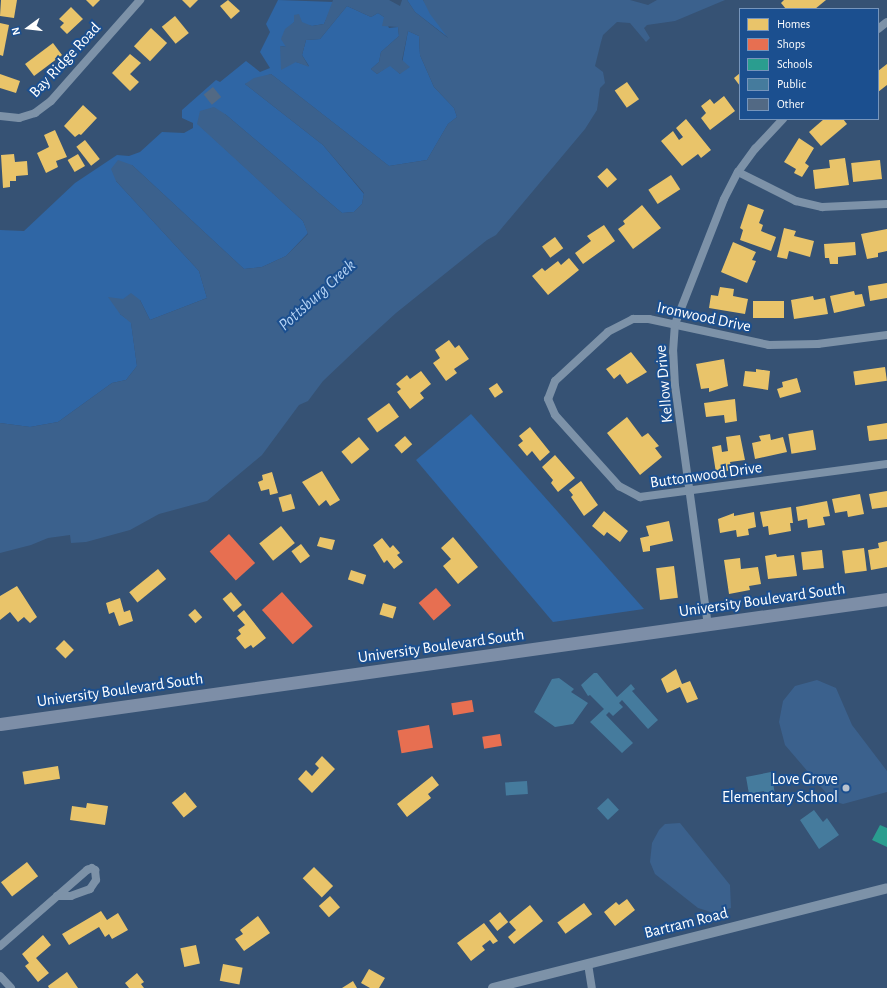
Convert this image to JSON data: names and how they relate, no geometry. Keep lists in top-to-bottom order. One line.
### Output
{"streets":{"main road":["University Boulevard South"],"street":["Bay Ridge Road","Ironwood Drive","Kellow Drive","Buttonwood Drive","Bartram Road"]},"crossings":[["Ironwood Drive","Kellow Drive"],["Ironwood Drive","Buttonwood Drive"],["Kellow Drive","Buttonwood Drive"],["Kellow Drive","University Boulevard South"]],"water":["Pottsburg Creek"],"places":["Love Grove Elementary School"],"legend":["Homes","Shops","Schools","Public","Other"],"north":"left"}
